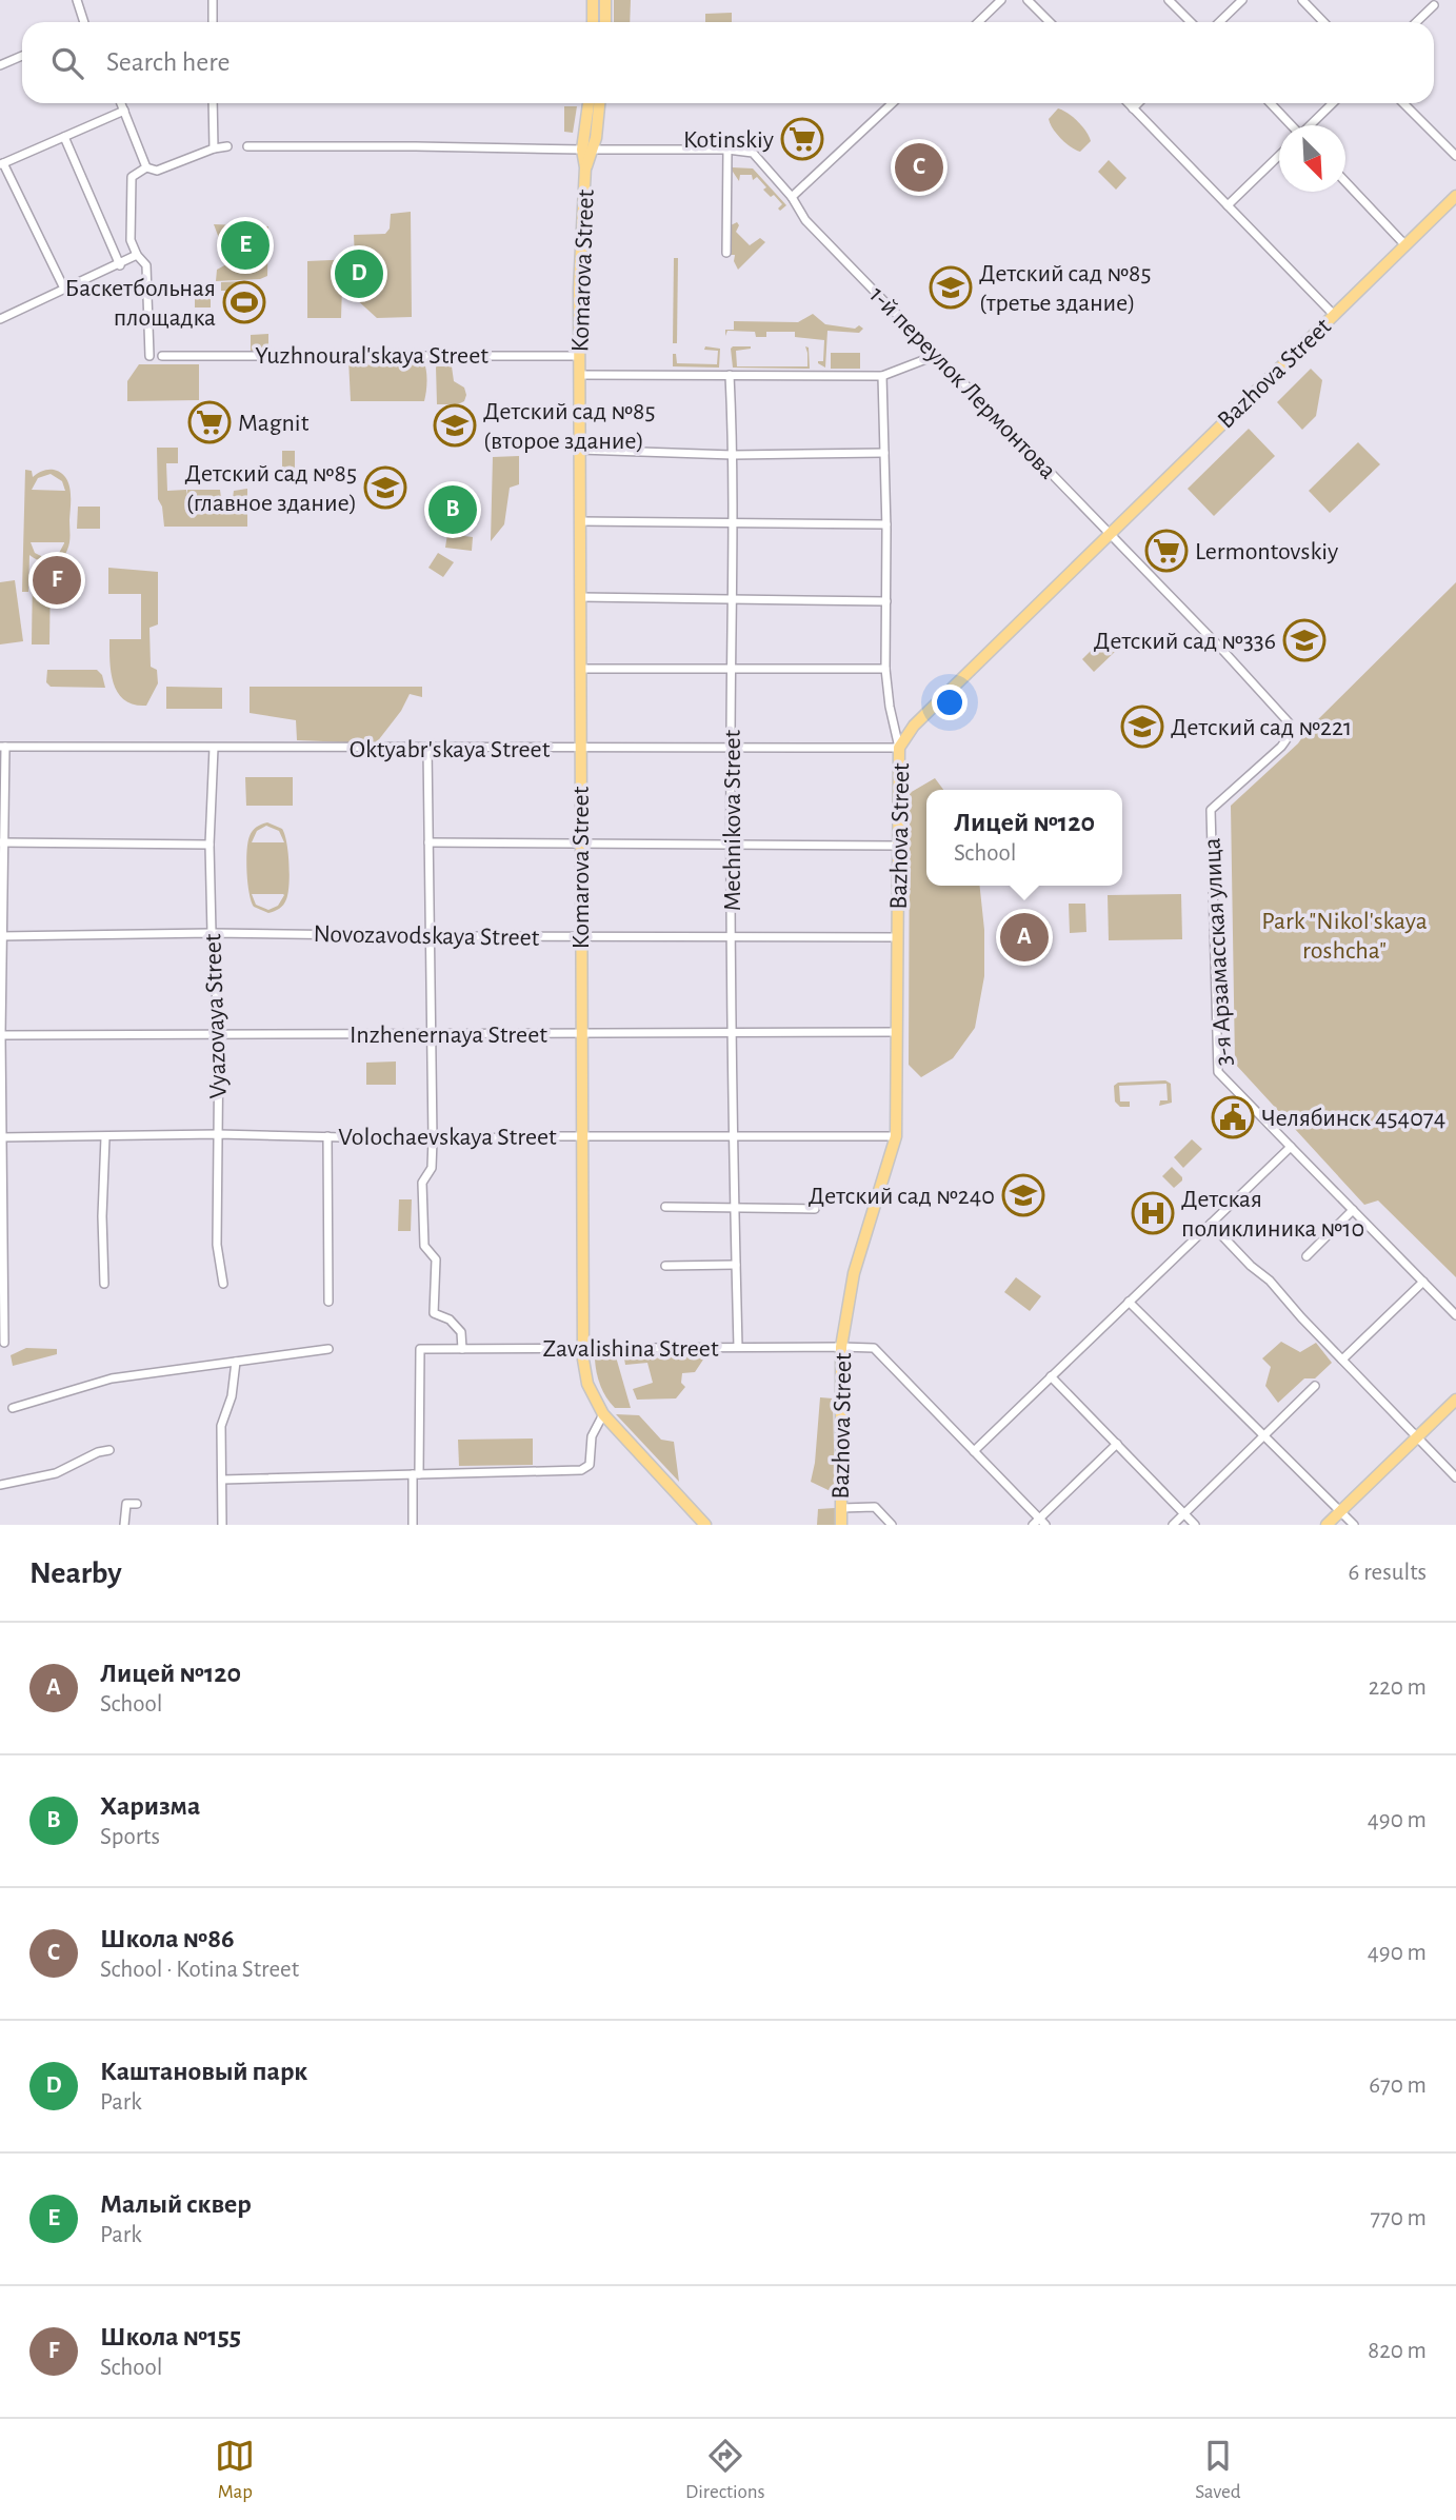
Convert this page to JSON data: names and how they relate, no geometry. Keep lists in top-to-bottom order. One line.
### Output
{"streets":{"main road":["Komarova Street","Bazhova Street"],"street":["Yuzhnoural'skaya Street","1-й переулок Лермонтова","Oktyabr'skaya Street","Mechnikova Street","Novozavodskaya Street","3-я Арзамасская улица","Vyazovaya Street","Inzhenernaya Street","Volochaevskaya Street","Zavalishina Street"]},"crossings":[["Komarova Street","Yuzhnoural'skaya Street"],["Komarova Street","1-й переулок Лермонтова"],["Komarova Street","Oktyabr'skaya Street"],["Komarova Street","Novozavodskaya Street"],["Komarova Street","Inzhenernaya Street"],["Komarova Street","Volochaevskaya Street"],["Komarova Street","Zavalishina Street"],["Bazhova Street","1-й переулок Лермонтова"],["Bazhova Street","Oktyabr'skaya Street"],["Bazhova Street","Novozavodskaya Street"],["Bazhova Street","Inzhenernaya Street"],["Bazhova Street","Volochaevskaya Street"],["Bazhova Street","Zavalishina Street"],["1-й переулок Лермонтова","3-я Арзамасская улица"],["Oktyabr'skaya Street","Mechnikova Street"],["Oktyabr'skaya Street","Vyazovaya Street"],["Mechnikova Street","Novozavodskaya Street"],["Mechnikova Street","Inzhenernaya Street"],["Mechnikova Street","Volochaevskaya Street"],["Mechnikova Street","Zavalishina Street"],["Novozavodskaya Street","Vyazovaya Street"],["Vyazovaya Street","Inzhenernaya Street"],["Vyazovaya Street","Volochaevskaya Street"]],"parks":["Park \"Nikol'skaya roshcha\""],"places":{"supermarket":["Kotinskiy","Magnit","Lermontovskiy"],"school or university":["Детский сад №85 (третье здание)","Детский сад №85 (второе здание)","Детский сад №85 (главное здание)","Детский сад №336","Детский сад №221","Детский сад №240"],"sports":["Баскетбольная площадка"],"public building":["Челябинск 454074"],"hospital":["Детская поликлиника №10"]},"north":"bottom right","page":{"search":"Search here","pins":["C","E","D","B","F","A"],"popup":["Лицей №120","School"],"heading":["Nearby","6 results"],"list":[{"mark":"A","name":"Лицей №120","note":"School","value":"220 m"},{"mark":"B","name":"Харизма","note":"Sports","value":"490 m"},{"mark":"C","name":"Школа №86","note":"School · Kotina Street","value":"490 m"},{"mark":"D","name":"Каштановый парк","note":"Park","value":"670 m"},{"mark":"E","name":"Малый сквер","note":"Park","value":"770 m"},{"mark":"F","name":"Школа №155","note":"School","value":"820 m"}],"nav":["Map","Directions","Saved"]}}
